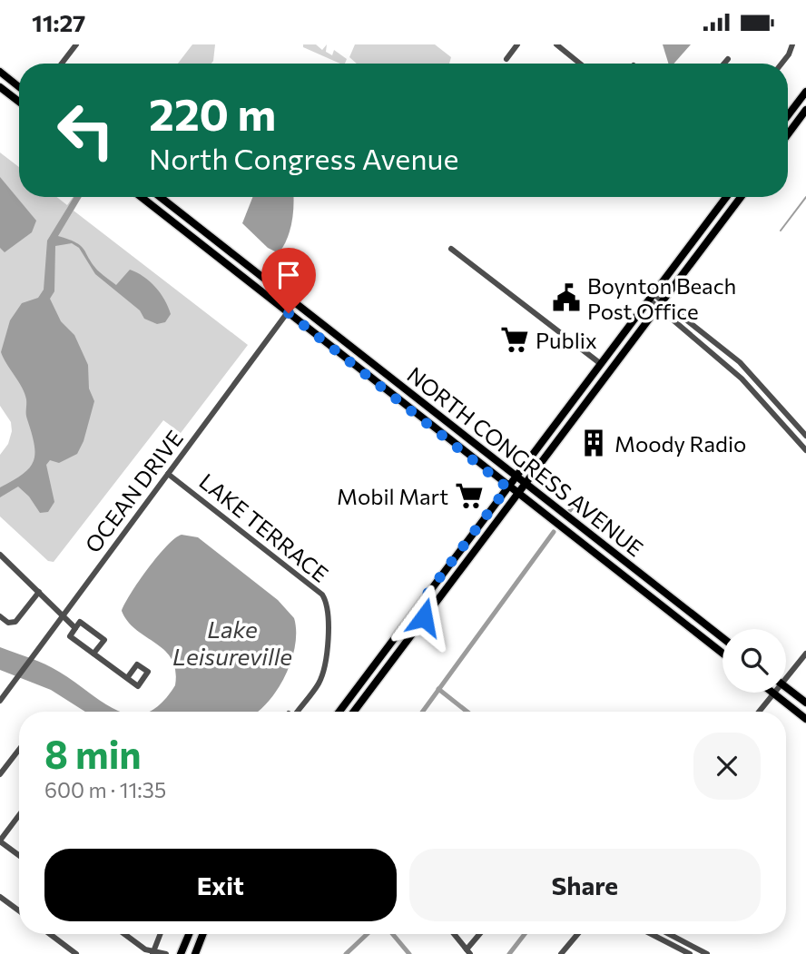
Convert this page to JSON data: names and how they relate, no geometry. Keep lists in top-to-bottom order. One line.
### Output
{"streets":{"main road":["NORTH CONGRESS AVENUE"],"street":["OCEAN DRIVE","LAKE TERRACE"]},"crossings":[["NORTH CONGRESS AVENUE","OCEAN DRIVE"],["OCEAN DRIVE","LAKE TERRACE"]],"water":["Lake Leisureville"],"places":{"public building":["Boynton Beach Post Office"],"supermarket":["Publix","Mobil Mart"],"building":["Moody Radio"]},"page":{"status":"11:27","turn":["220 m","North Congress Avenue"],"heading":["8 min","600 m · 11:35"],"buttons":["Exit","Share"]}}
